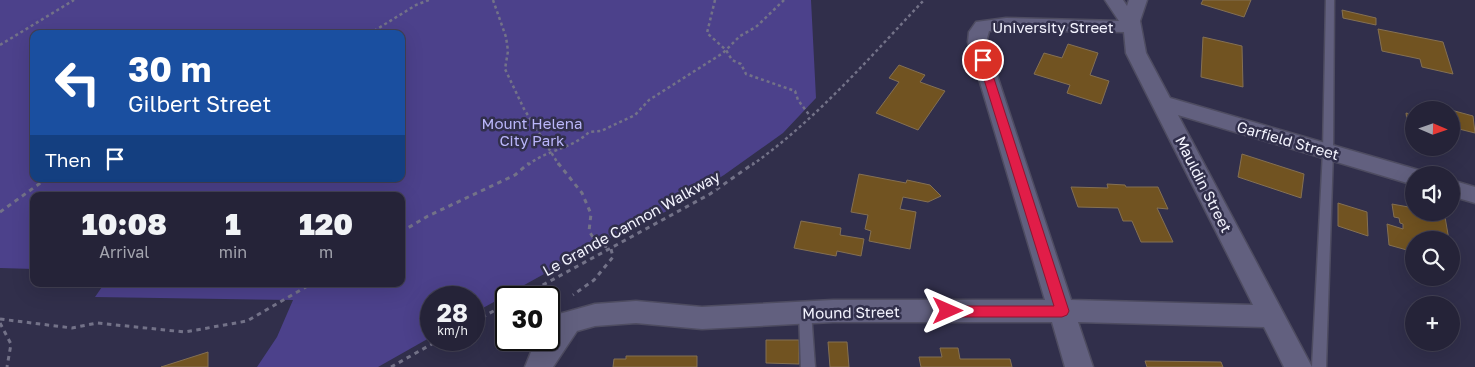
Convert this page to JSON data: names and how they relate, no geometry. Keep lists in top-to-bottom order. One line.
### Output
{"streets":{"street":["University Street","Garfield Street","Mauldin Street","Mound Street"],"path":["Le Grande Cannon Walkway"]},"crossings":[["University Street","Mauldin Street"],["University Street","Mound Street"],["Garfield Street","Mauldin Street"],["Mauldin Street","Mound Street"]],"parks":["Mount Helena City Park"],"north":"right","page":{"turn":["30 m","Gilbert Street"],"map_buttons":"+","then":"Then","eta":["10:08","Arrival","1","min","120","m"],"speed":"28 km/h","limit":"30"}}
